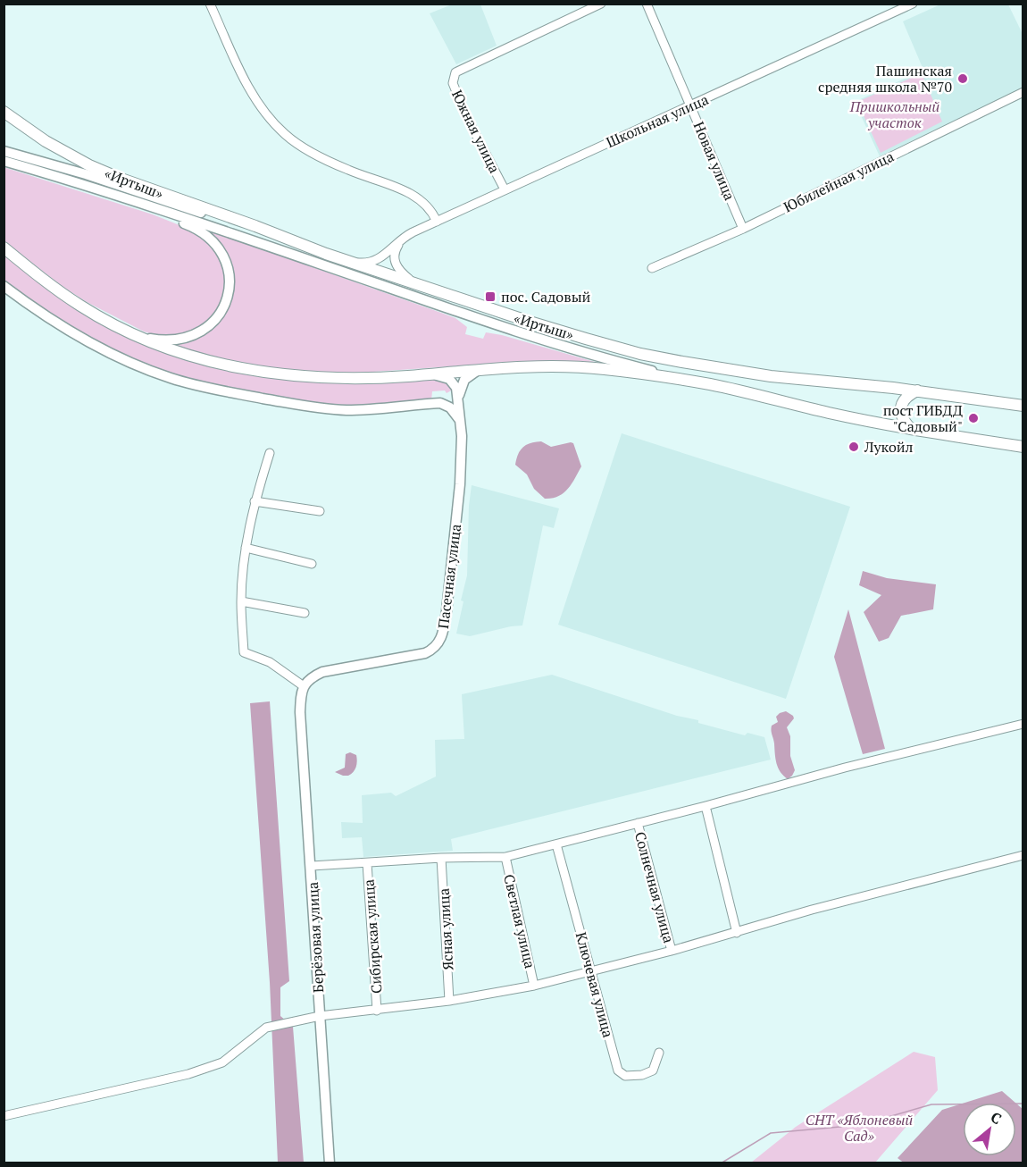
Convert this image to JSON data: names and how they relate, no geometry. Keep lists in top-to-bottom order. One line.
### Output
{"streets":{"highway":["«Иртыш»"],"main road":["Пасечная улица","Берёзовая улица"],"street":["Школьная улица","Южная улица","Новая улица","Юбилейная улица","Солнечная улица","Светлая улица","Ясная улица","Сибирская улица","Ключевая улица"]},"crossings":[["Школьная улица","Южная улица"],["Школьная улица","Новая улица"],["Школьная улица","«Иртыш»"],["Новая улица","Юбилейная улица"],["Пасечная улица","Берёзовая улица"]],"parks":["Пришкольный участок","СНТ «Яблоневый Сад»"],"places":{"other":["Пашинская средняя школа №70","пост ГИБДД \"Садовый\"","Лукойл"],"transit":["пос. Садовый"]},"north":"top right"}
